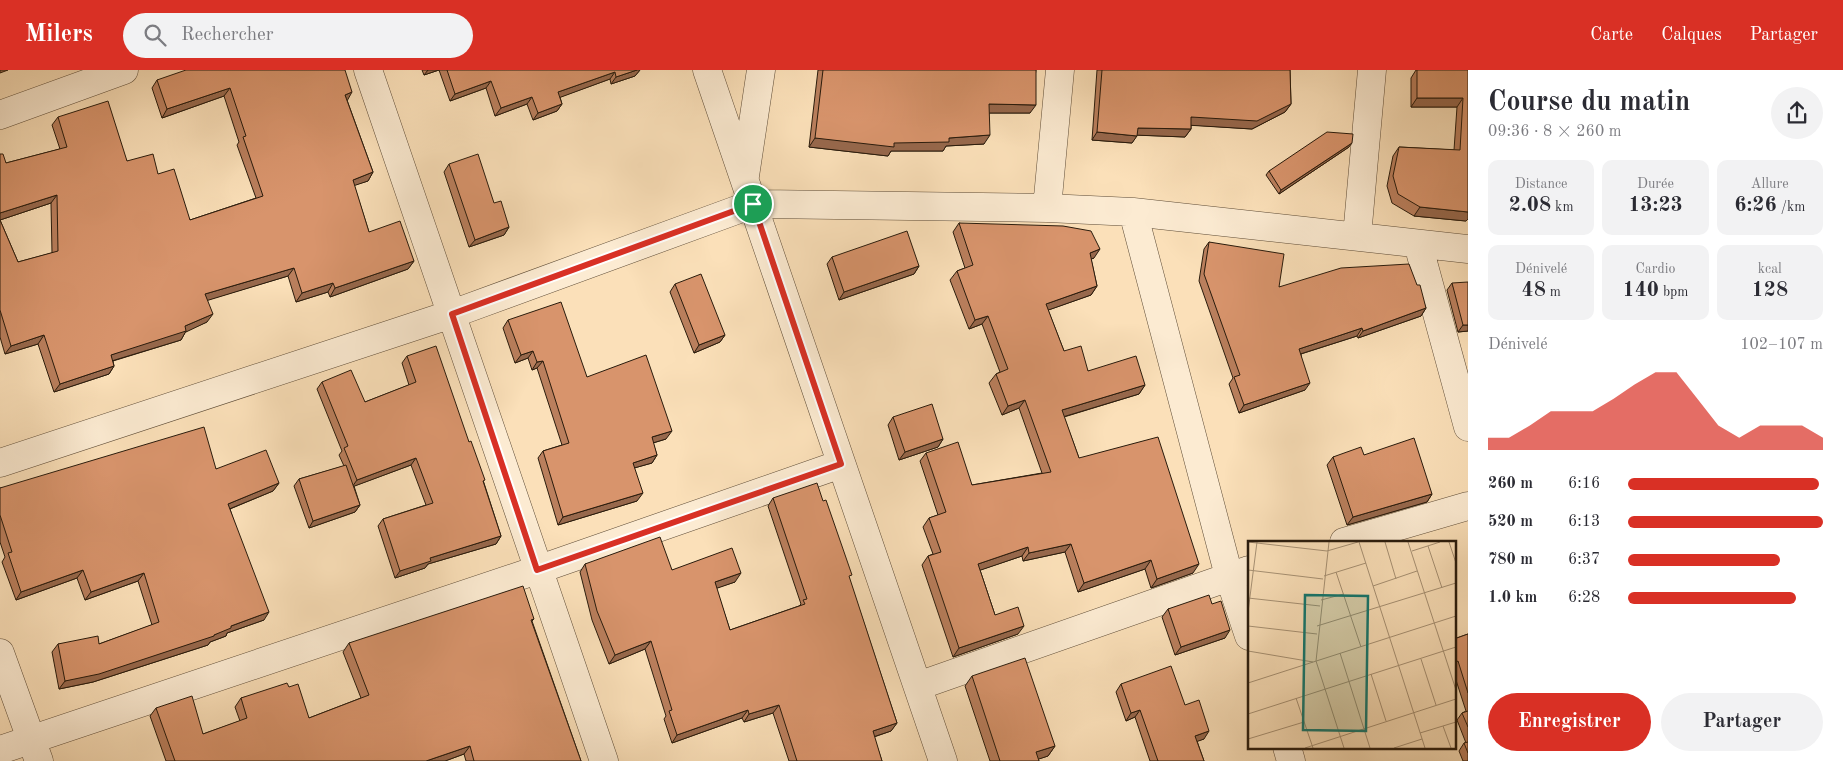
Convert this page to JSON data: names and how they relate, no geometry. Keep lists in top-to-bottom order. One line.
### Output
{"page":{"header":"Milers","search":"Rechercher","nav":["Carte","Calques","Partager"],"heading":["Course du matin","09:36 · 8 × 260 m"],"stats":[["Distance","2.08 km"],["Durée","13:23"],["Allure","6:26 /km"],["Dénivelé","48 m"],["Cardio","140 bpm"],["kcal","128"]],"chart":["Dénivelé","102–107 m"],"list":[{"name":"260 m","note":"6:16"},{"name":"520 m","note":"6:13"},{"name":"780 m","note":"6:37"},{"name":"1.0 km","note":"6:28"}],"buttons":["Enregistrer","Partager"]}}
